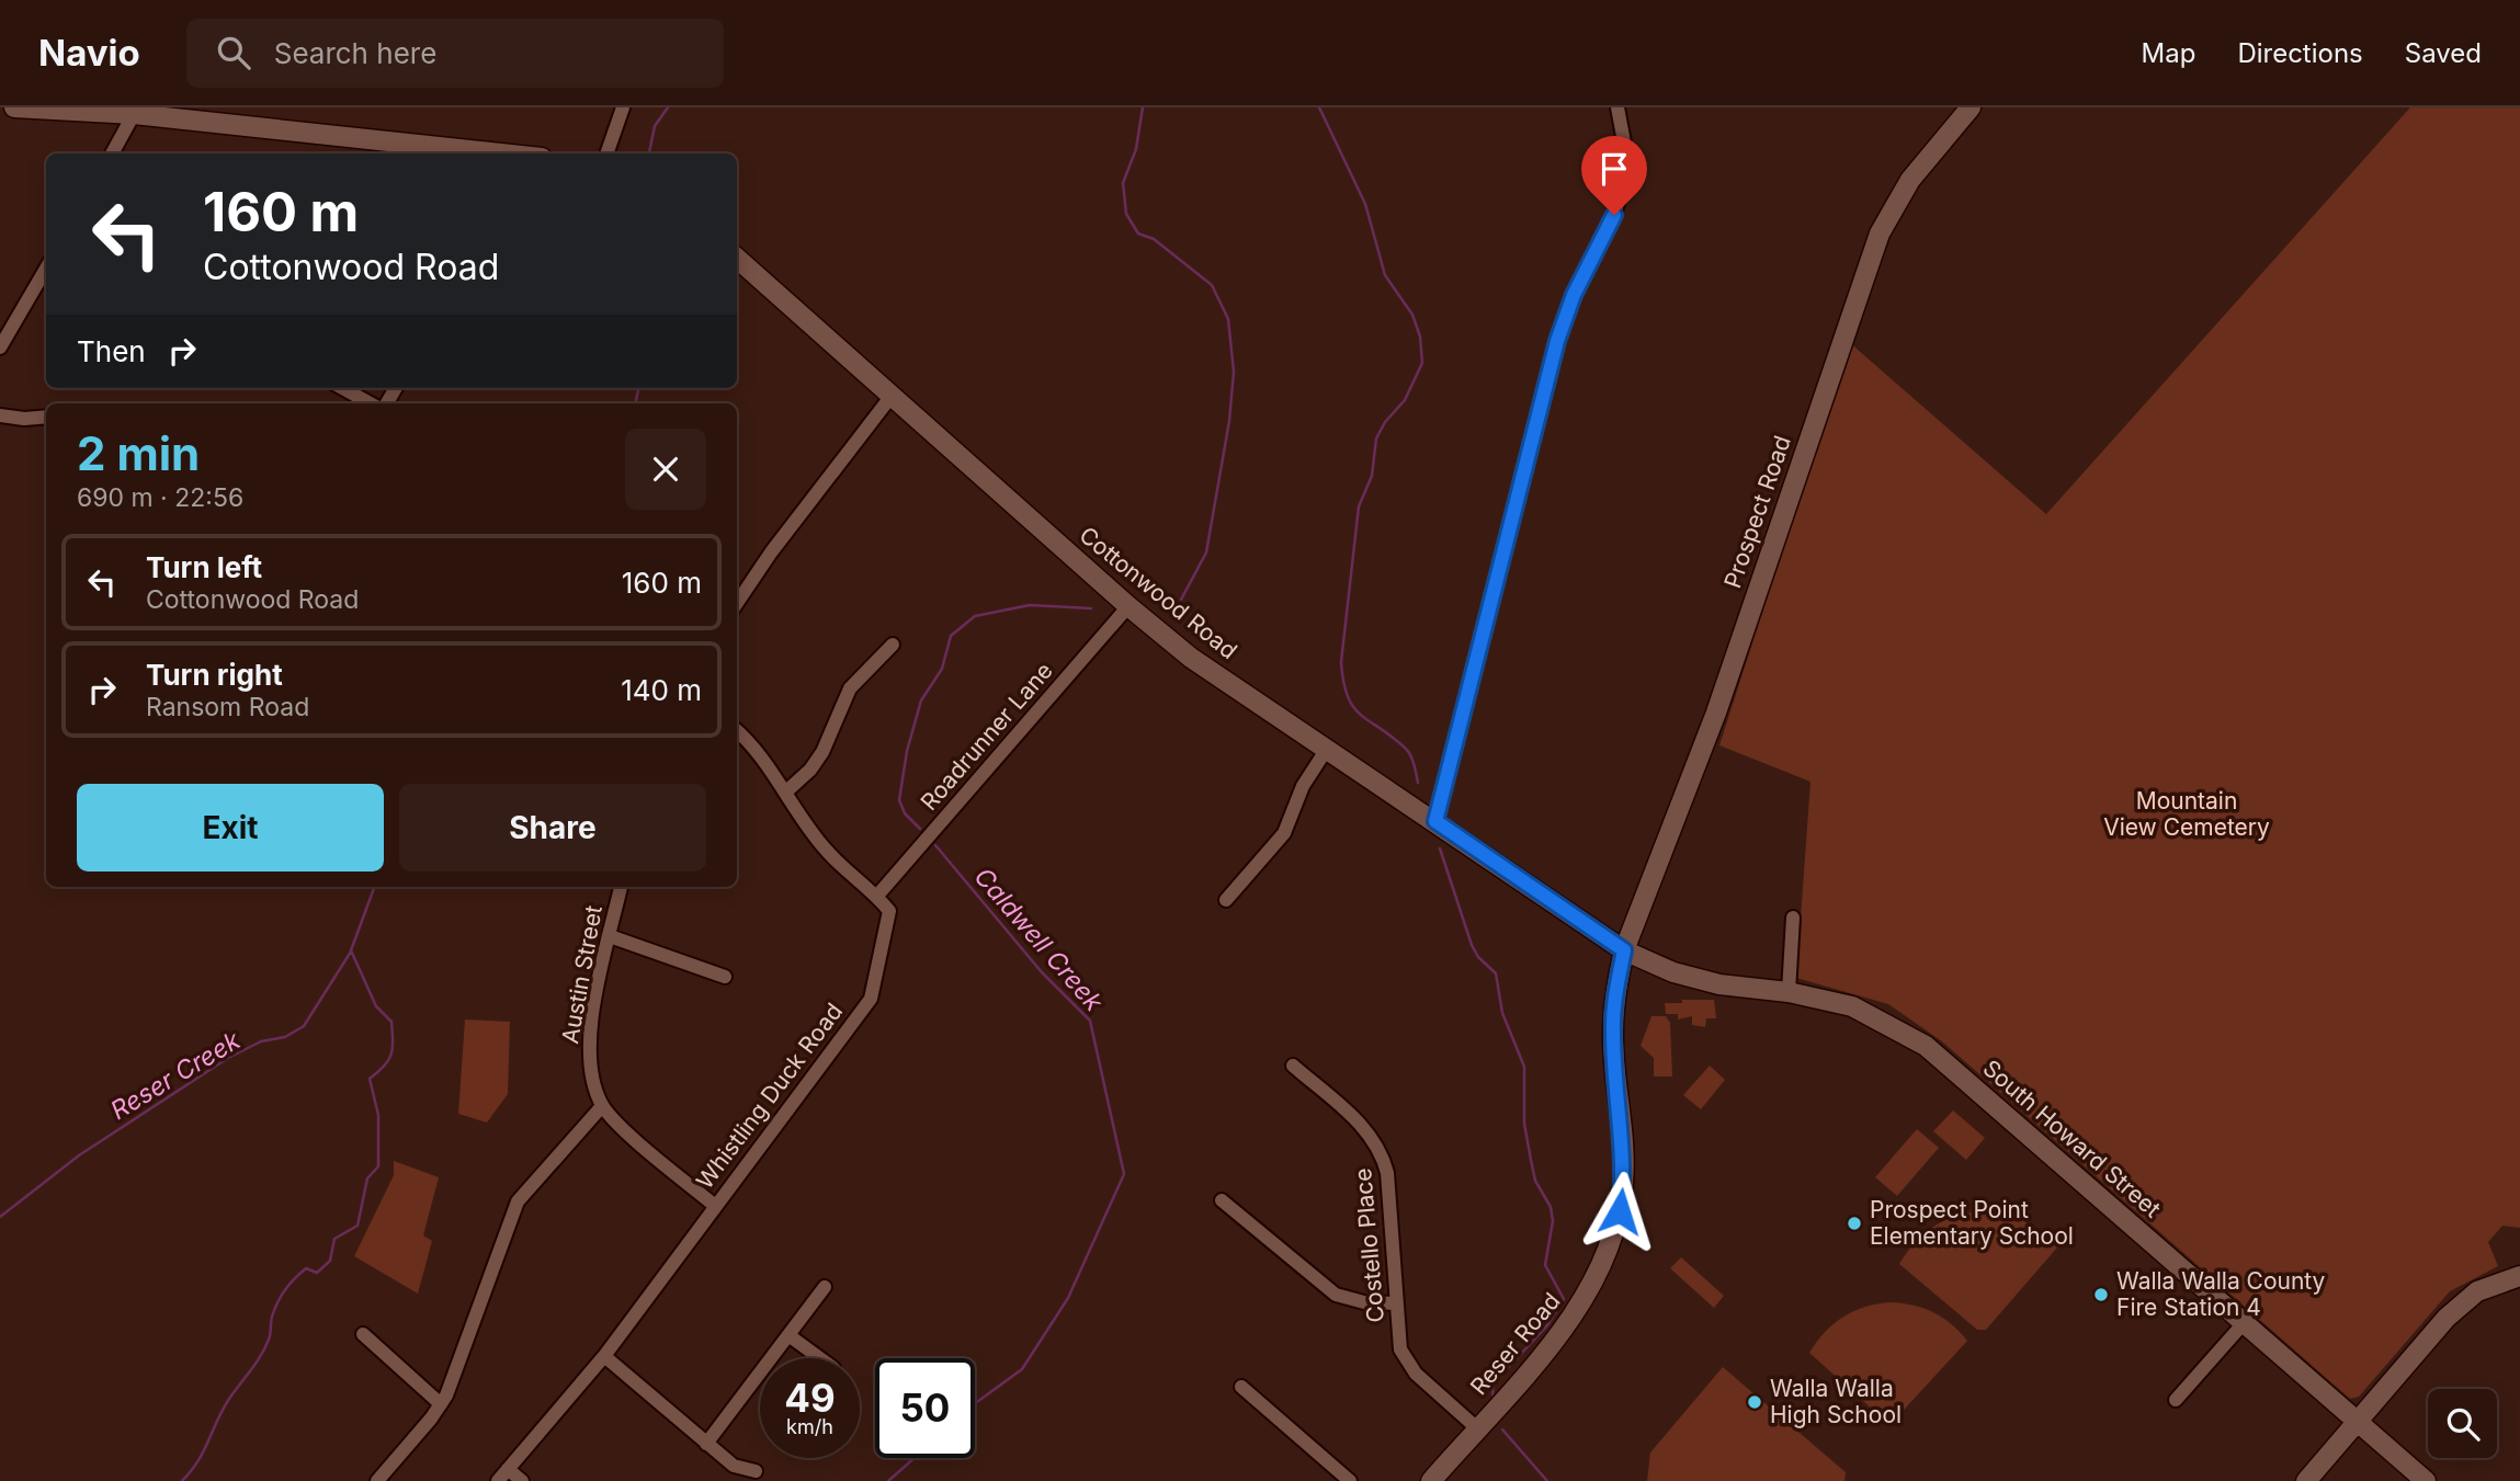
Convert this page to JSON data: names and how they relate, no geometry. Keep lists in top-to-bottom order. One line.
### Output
{"streets":{"main road":["Prospect Road","Cottonwood Road","South Howard Street","Reser Road"],"street":["Roadrunner Lane","Austin Street","Whistling Duck Road","Costello Place"]},"crossings":[["Prospect Road","Cottonwood Road"],["Prospect Road","South Howard Street"],["Prospect Road","Reser Road"],["Cottonwood Road","Roadrunner Lane"],["Cottonwood Road","South Howard Street"],["Cottonwood Road","Reser Road"],["Roadrunner Lane","Whistling Duck Road"],["Austin Street","Whistling Duck Road"],["South Howard Street","Reser Road"],["Costello Place","Reser Road"]],"water":["Caldwell Creek","Reser Creek"],"parks":["Mountain View Cemetery"],"places":["Prospect Point Elementary School","Walla Walla County Fire Station 4","Walla Walla High School"],"page":{"header":"Navio","search":"Search here","nav":["Map","Directions","Saved"],"turn":["160 m","Cottonwood Road"],"then":"Then","heading":["2 min","690 m · 22:56"],"list":[{"name":"Turn left","note":"Cottonwood Road","value":"160 m"},{"name":"Turn right","note":"Ransom Road","value":"140 m"}],"buttons":["Exit","Share"],"speed":"49 km/h","limit":"50"}}
